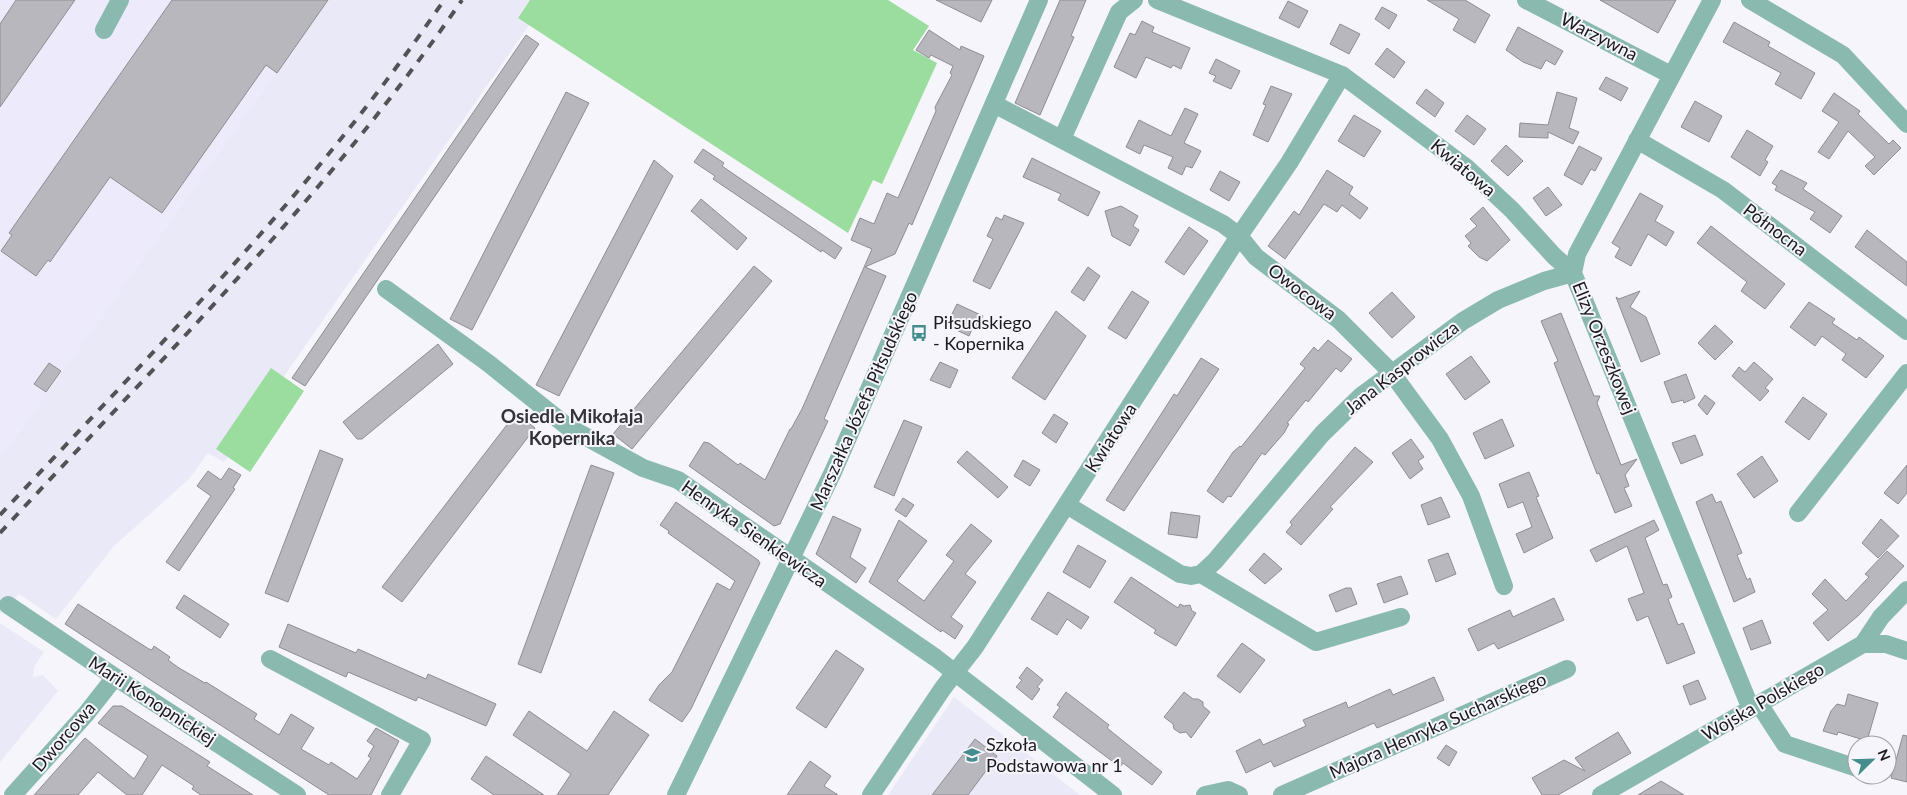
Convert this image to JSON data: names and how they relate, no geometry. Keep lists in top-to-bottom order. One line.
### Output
{"streets":{"street":["Warzywna","Kwiatowa","Północna","Owocowa","Elizy Orzeszkowej","Jana Kasprowicza","Marszałka Józefa Piłsudskiego","Henryka Sienkiewicza","Marii Konopnickiej","Wojska Polskiego","Majora Henryka Sucharskiego","Dworcowa"]},"crossings":[["Warzywna","Elizy Orzeszkowej"],["Kwiatowa","Owocowa"],["Kwiatowa","Elizy Orzeszkowej"],["Kwiatowa","Jana Kasprowicza"],["Kwiatowa","Henryka Sienkiewicza"],["Północna","Elizy Orzeszkowej"],["Owocowa","Jana Kasprowicza"],["Owocowa","Marszałka Józefa Piłsudskiego"],["Elizy Orzeszkowej","Jana Kasprowicza"],["Elizy Orzeszkowej","Wojska Polskiego"],["Marszałka Józefa Piłsudskiego","Henryka Sienkiewicza"],["Marii Konopnickiej","Dworcowa"]],"districts":["Osiedle Mikołaja Kopernika"],"places":{"bus stop":["Piłsudskiego - Kopernika"],"school or university":["Szkoła Podstawowa nr 1"]},"north":"top right"}
